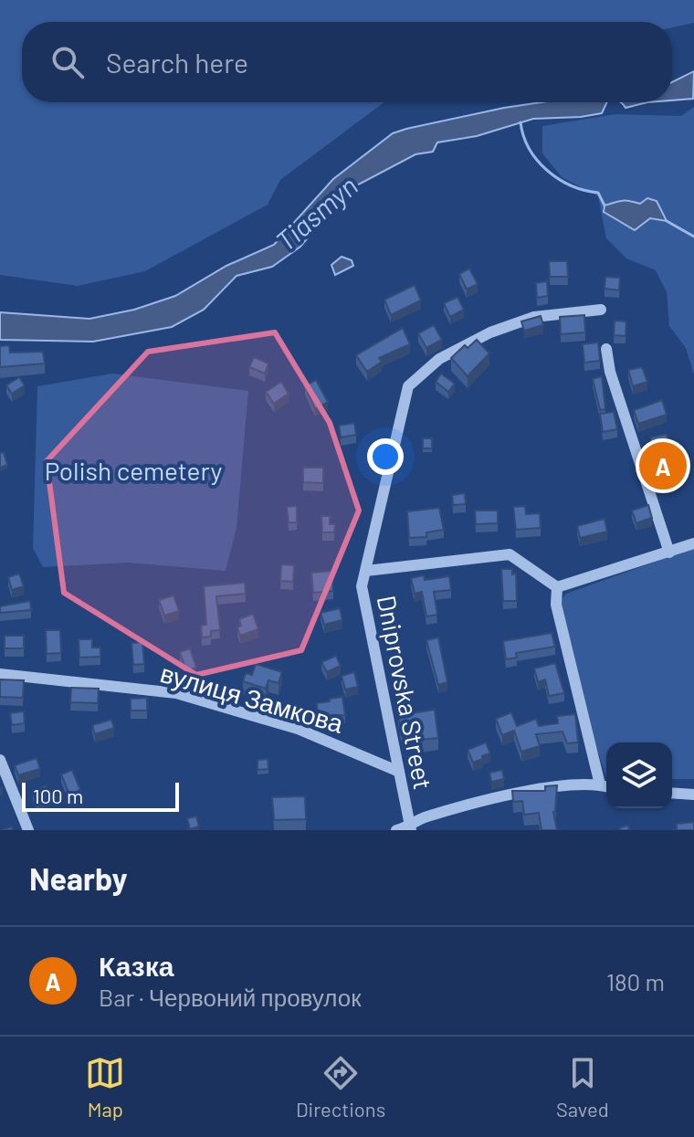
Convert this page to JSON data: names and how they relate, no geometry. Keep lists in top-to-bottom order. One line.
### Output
{"streets":{"street":["Dniprovska Street","вулиця Замкова"]},"crossings":[["Dniprovska Street","вулиця Замкова"]],"water":["Tiasmyn"],"parks":["Polish cemetery"],"scale_bar":"100 m","page":{"search":"Search here","pins":"A","scale":"100 m","heading":"Nearby","list":[{"mark":"A","name":"Казка","note":"Bar · Червоний провулок","value":"180 m"}],"nav":["Map","Directions","Saved"]}}
